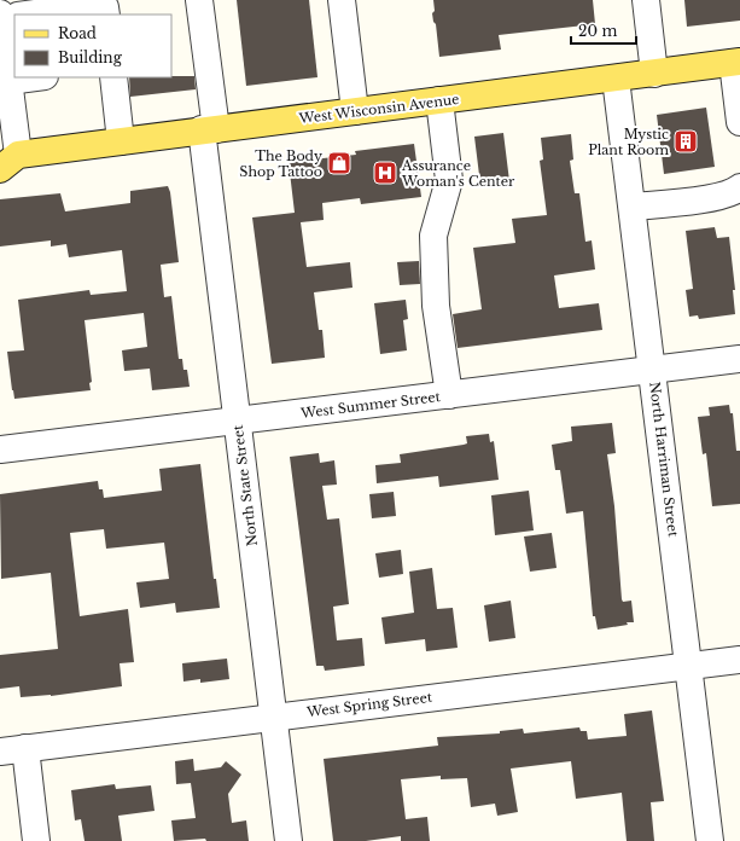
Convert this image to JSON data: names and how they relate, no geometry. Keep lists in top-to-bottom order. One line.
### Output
{"streets":{"main road":["West Wisconsin Avenue"],"street":["West Summer Street","North Harriman Street","North State Street","West Spring Street"]},"crossings":[["West Wisconsin Avenue","North Harriman Street"],["West Wisconsin Avenue","North State Street"],["West Summer Street","North Harriman Street"],["West Summer Street","North State Street"],["North Harriman Street","West Spring Street"],["North State Street","West Spring Street"]],"places":{"building":["Mystic Plant Room"],"shop":["The Body Shop Tattoo"],"hospital":["Assurance Woman's Center"]},"legend":["Road","Building"],"scale_bar":"20 m"}
